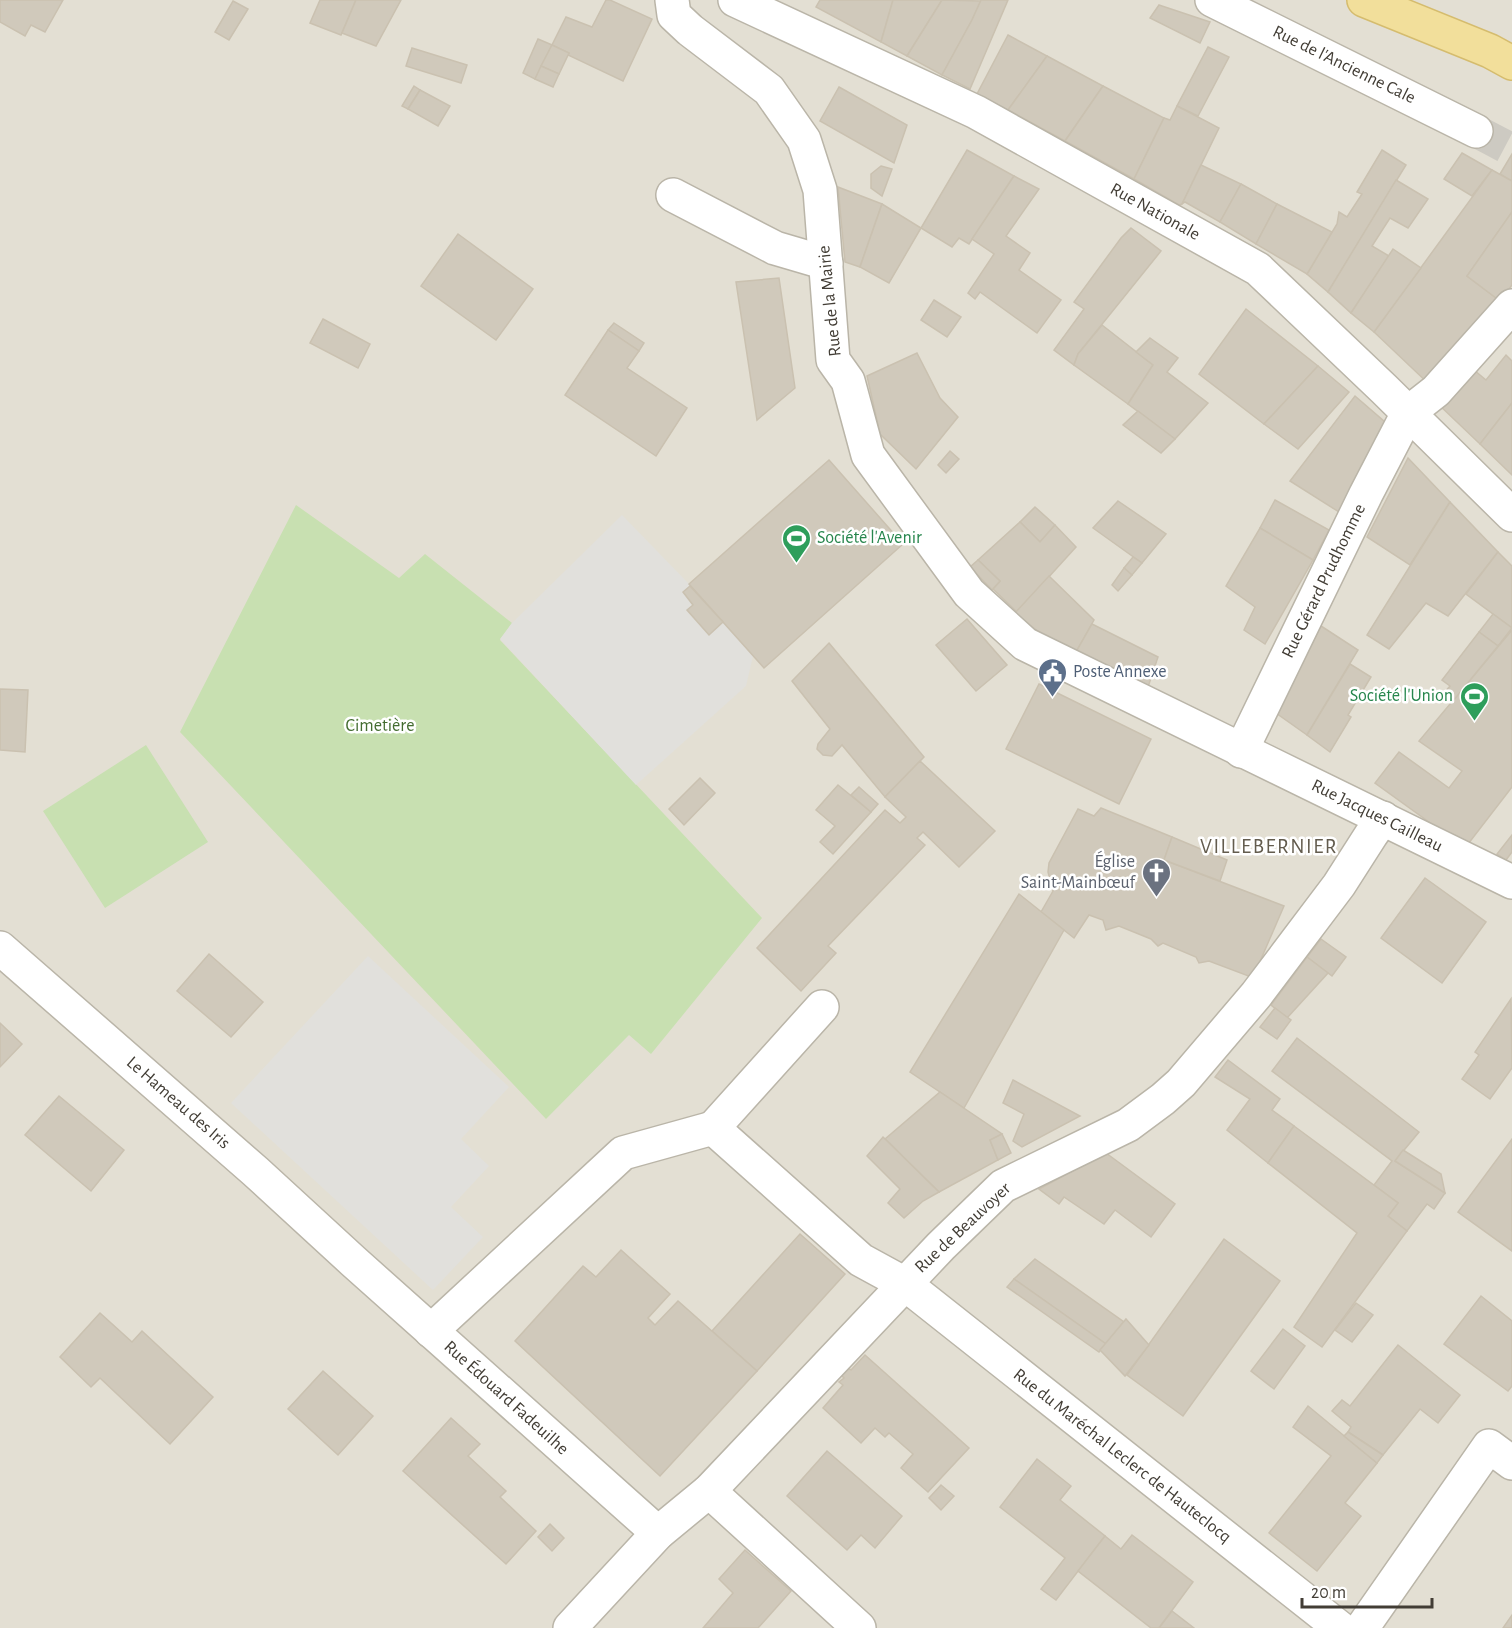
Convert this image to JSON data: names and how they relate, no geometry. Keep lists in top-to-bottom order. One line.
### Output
{"streets":{"street":["Rue de l'Ancienne Cale","Rue Nationale","Rue de la Mairie","Rue Gérard Prudhomme","Rue Jacques Cailleau","Le Hameau des Iris","Rue de Beauvoyer","Rue Édouard Fadeuilhe","Rue du Maréchal Leclerc de Hauteclocq"]},"crossings":[["Rue Nationale","Rue Gérard Prudhomme"],["Rue de la Mairie","Rue Gérard Prudhomme"],["Rue de la Mairie","Rue Jacques Cailleau"],["Rue Gérard Prudhomme","Rue Jacques Cailleau"],["Rue Jacques Cailleau","Rue de Beauvoyer"],["Le Hameau des Iris","Rue Édouard Fadeuilhe"],["Rue de Beauvoyer","Rue Édouard Fadeuilhe"],["Rue de Beauvoyer","Rue du Maréchal Leclerc de Hauteclocq"]],"districts":["VILLEBERNIER"],"parks":["Cimetière"],"places":{"sports":["Société l'Avenir","Société l'Union"],"public building":["Poste Annexe"],"church":["Église Saint-Mainbœuf"]},"scale_bar":"20 m"}
